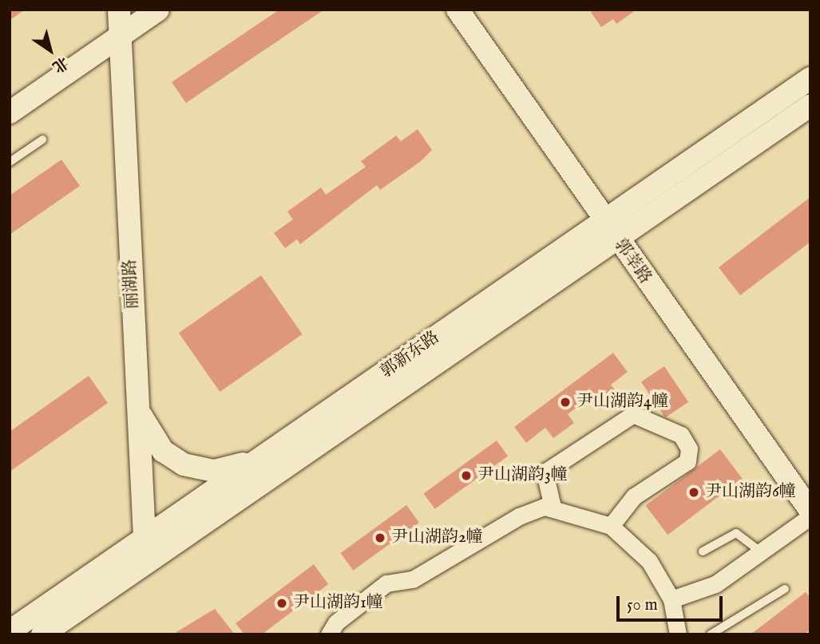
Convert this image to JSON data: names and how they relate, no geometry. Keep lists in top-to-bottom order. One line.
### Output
{"streets":{"main road":["郭莘路","丽湖路","郭新东路"]},"crossings":[["郭莘路","郭新东路"],["丽湖路","郭新东路"]],"places":["尹山湖韵4幢","尹山湖韵3幢","尹山湖韵6幢","尹山湖韵2幢","尹山湖韵1幢"],"scale_bar":"50 m","north":"bottom right"}
